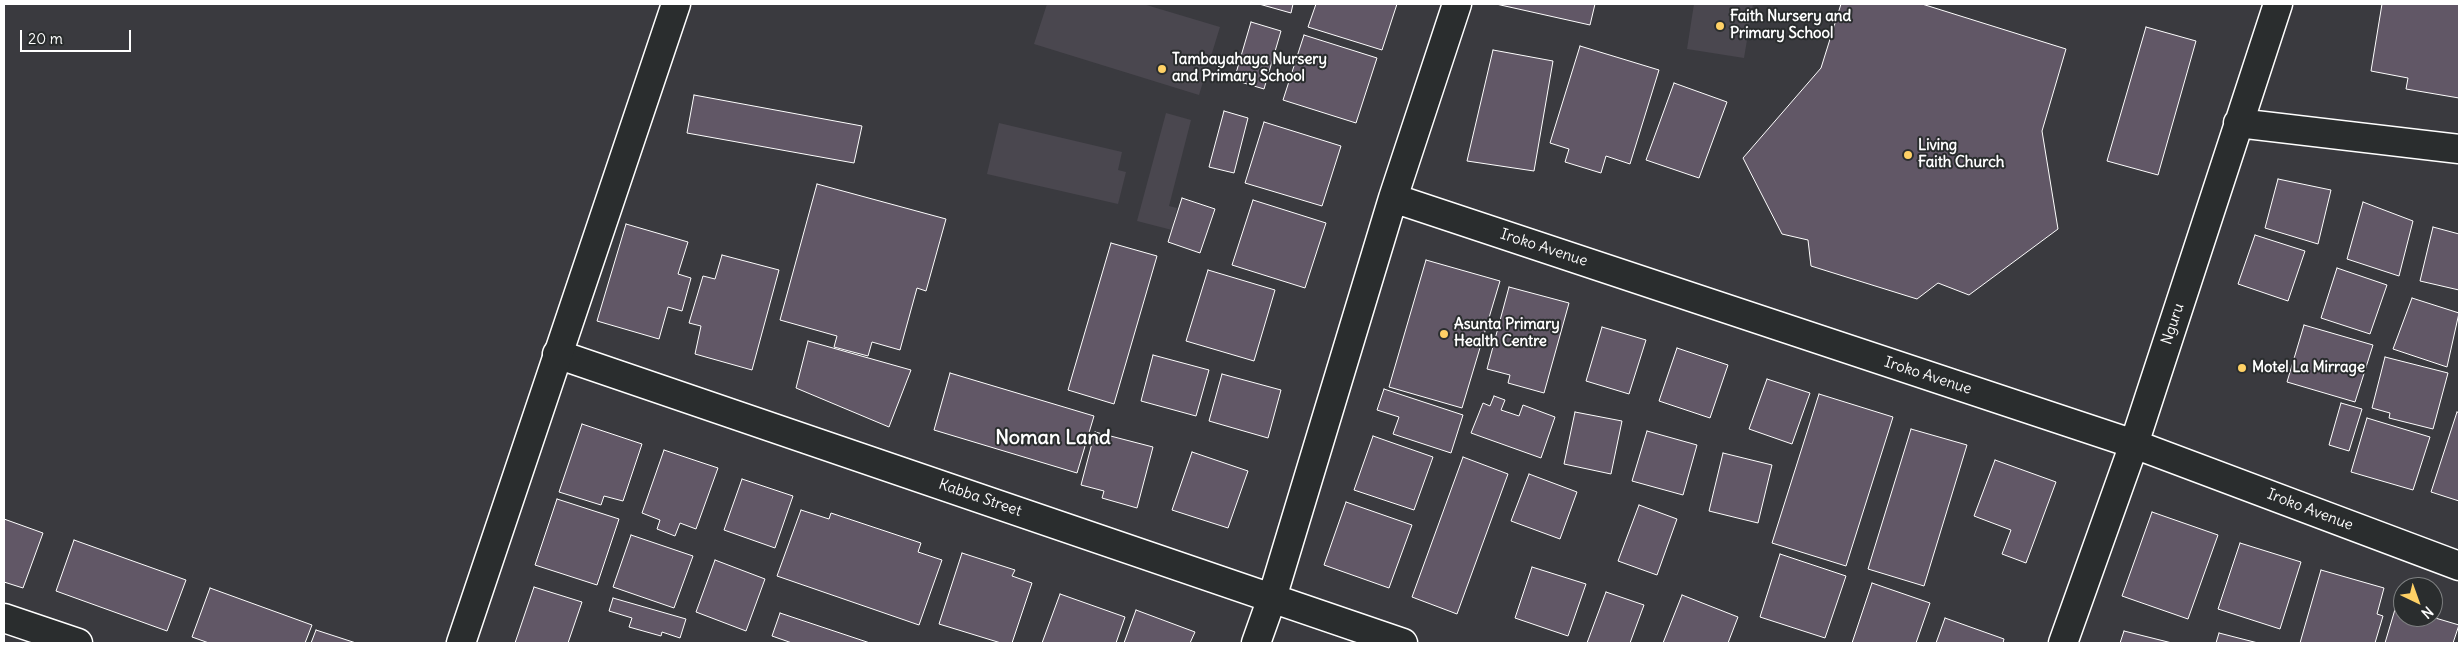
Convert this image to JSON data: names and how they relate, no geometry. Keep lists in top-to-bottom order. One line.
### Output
{"streets":{"street":["Iroko Avenue","Nguru","Kabba Street"]},"crossings":[["Iroko Avenue","Nguru"]],"districts":["Noman Land"],"places":["Faith Nursery and Primary School","Tambayahaya Nursery and Primary School","Living Faith Church","Asunta Primary Health Centre","Motel La Mirrage"],"scale_bar":"20 m","north":"bottom right"}
